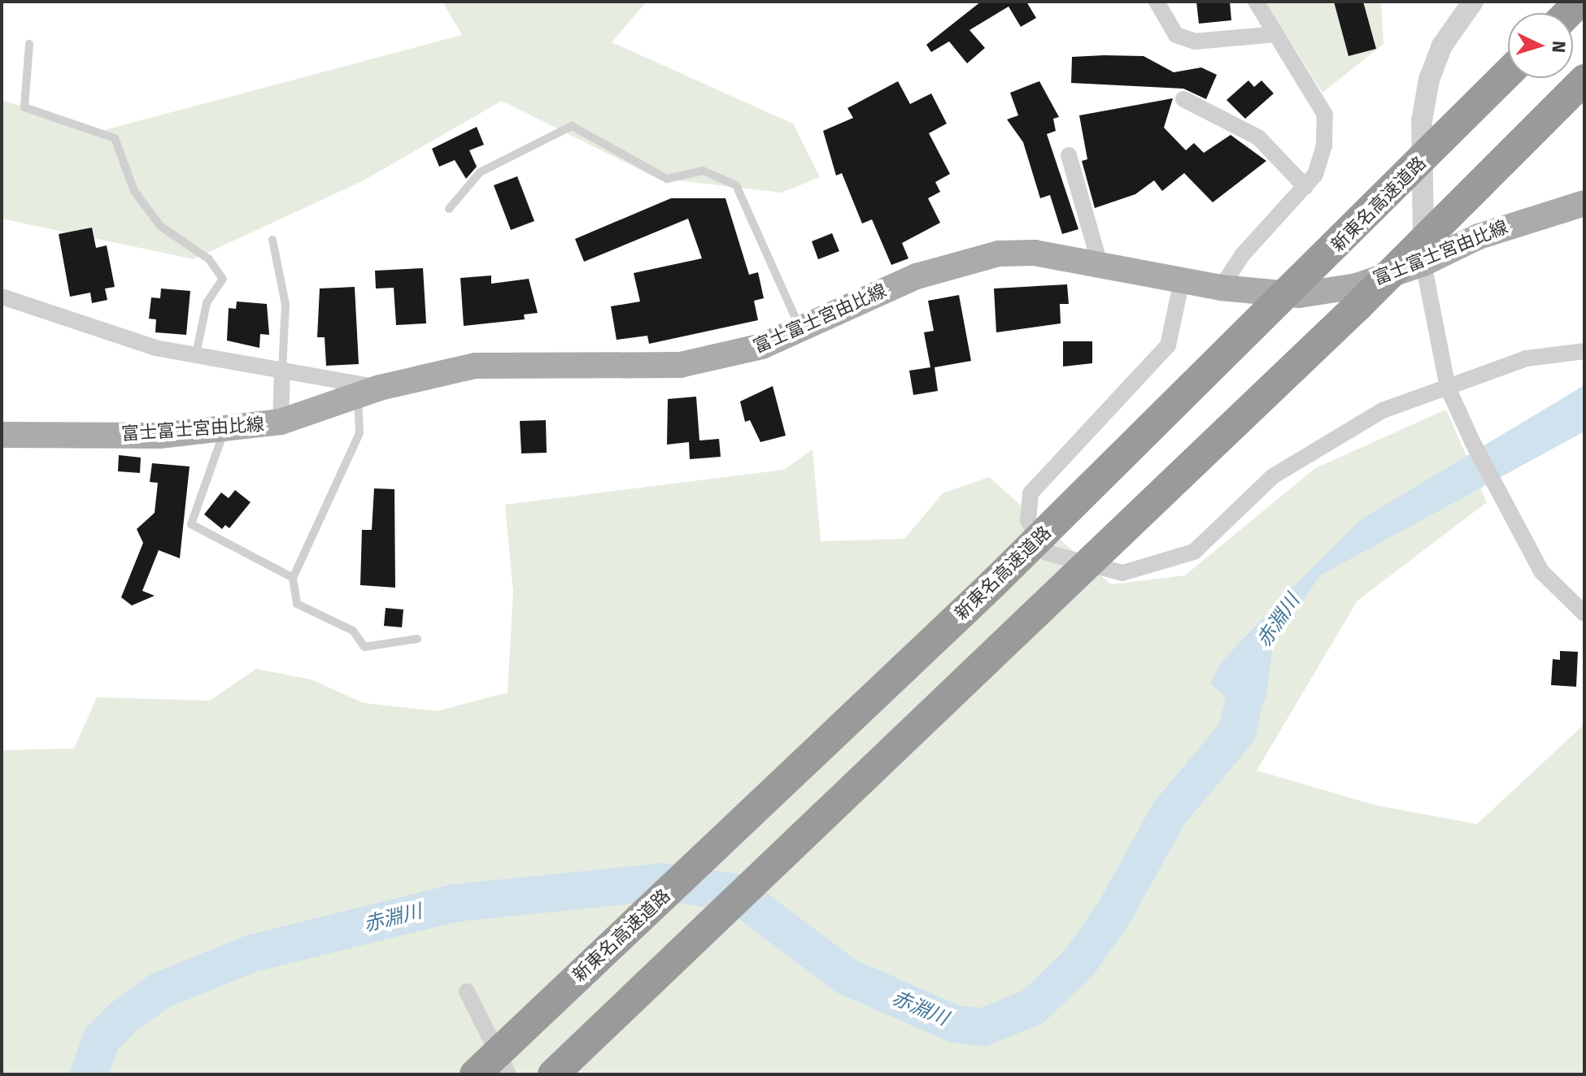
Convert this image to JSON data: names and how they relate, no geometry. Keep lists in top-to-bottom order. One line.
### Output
{"streets":{"highway":["新東名高速道路"],"main road":["富士富士宮由比線"]},"water":["赤淵川"],"north":"right"}
